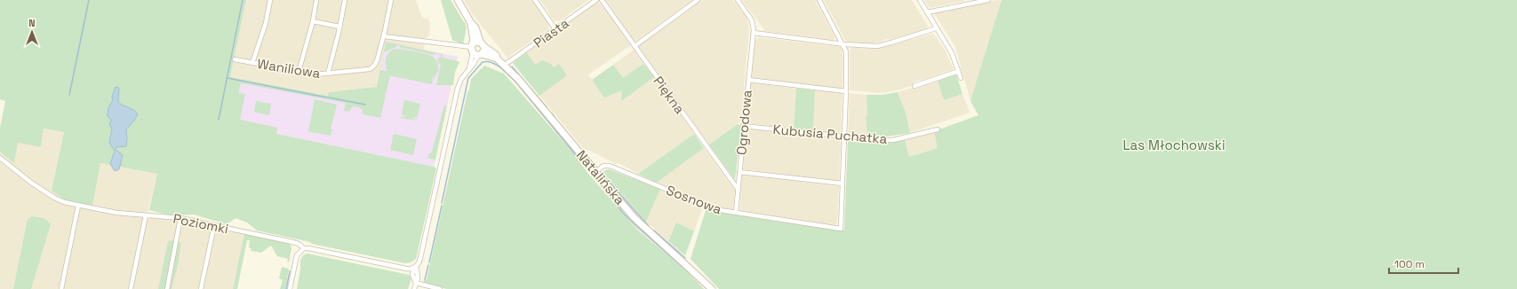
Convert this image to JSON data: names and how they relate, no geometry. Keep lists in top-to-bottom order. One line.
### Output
{"streets":{"main road":["Natalińska"],"street":["Piasta","Waniliowa","Piękna","Ogrodowa","Kubusia Puchatka","Sosnowa","Poziomki"]},"crossings":[["Piasta","Natalińska"],["Piękna","Ogrodowa"],["Ogrodowa","Kubusia Puchatka"],["Ogrodowa","Sosnowa"],["Natalińska","Sosnowa"]],"parks":["Las Młochowski"],"scale_bar":"100 m","north":"top"}
